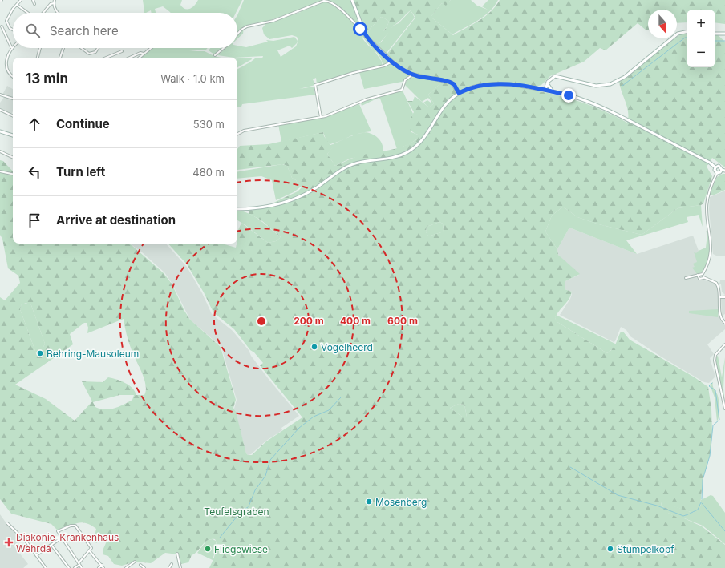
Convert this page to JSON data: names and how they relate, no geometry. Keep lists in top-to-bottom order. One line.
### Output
{"parks":["Teufelsgraben"],"places":{"other":["Vogelheerd","Behring-Mausoleum","Mosenberg","Fliegewiese","Stümpelkopf"],"health":["Diakonie-Krankenhaus Wehrda"]},"north":"bottom","page":{"map_buttons":["+","−"],"search":"Search here","heading":["13 min","Walk · 1.0 km"],"list":[["Continue","530 m"],["Turn left","480 m"],"Arrive at destination"]},"rings":["200 m","400 m","600 m"]}
